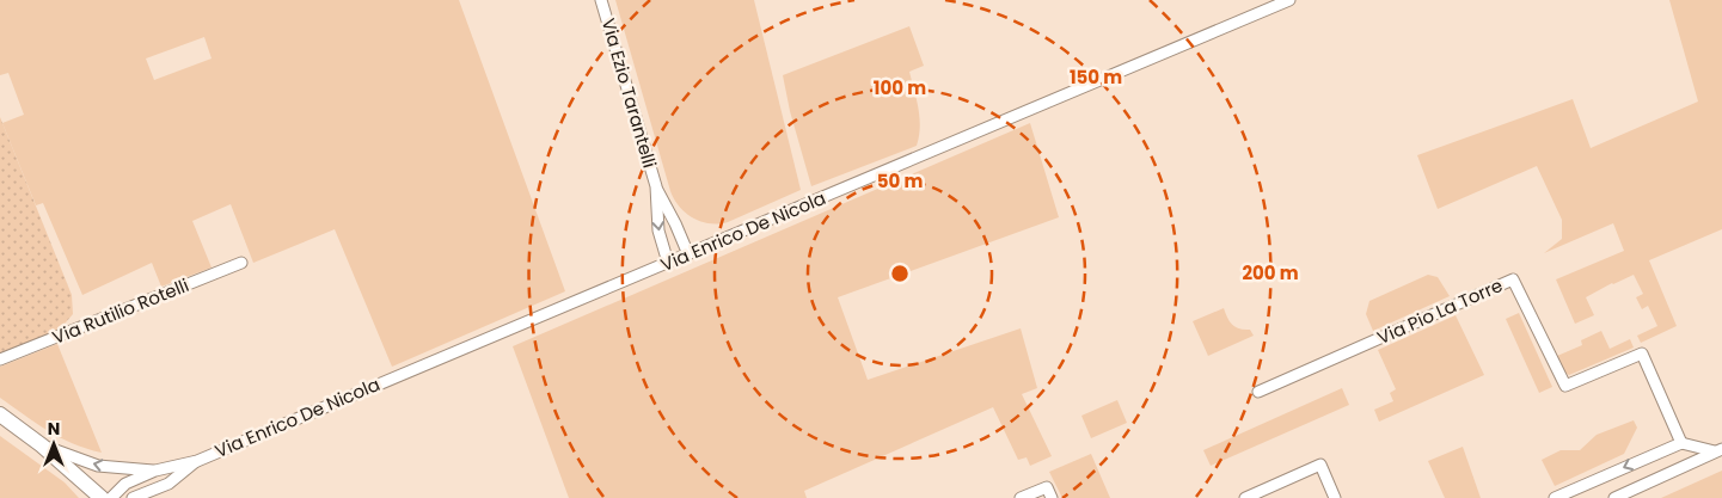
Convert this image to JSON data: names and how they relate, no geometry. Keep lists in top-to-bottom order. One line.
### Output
{"streets":{"street":["Via Ezio Tarantelli","Via Enrico De Nicola","Via Rutilio Rotelli","Via Pio La Torre"]},"north":"top","rings":["150 m","100 m","50 m","200 m"]}
